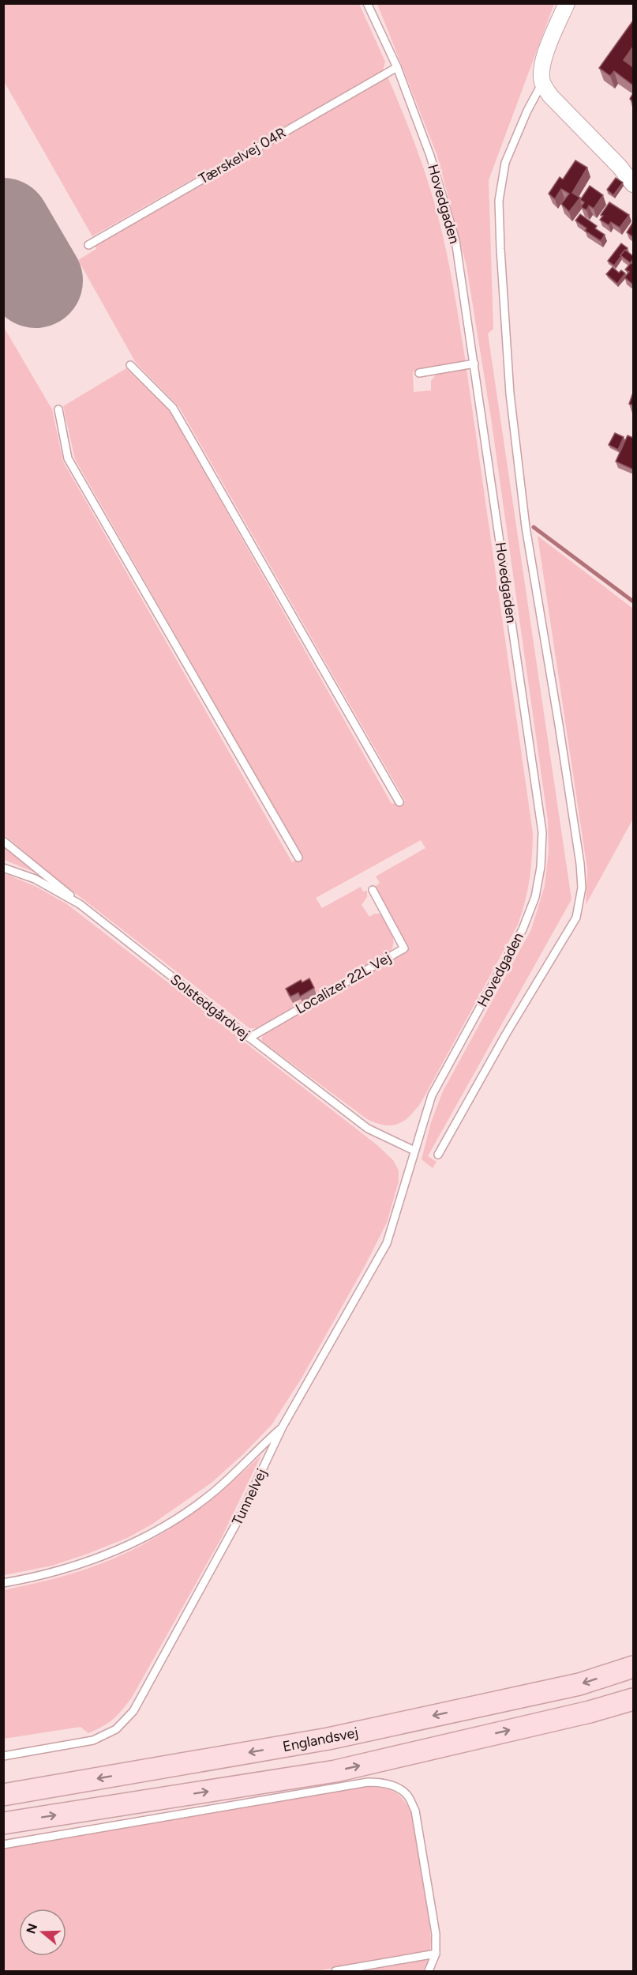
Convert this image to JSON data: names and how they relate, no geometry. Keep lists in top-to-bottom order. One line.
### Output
{"streets":{"main road":["Englandsvej"],"lane":["Tærskelvej 04R","Hovedgaden","Localizer 22L Vej","Solstedgårdvej","Tunnelvej"]},"crossings":[["Tærskelvej 04R","Hovedgaden"],["Hovedgaden","Solstedgårdvej"],["Hovedgaden","Tunnelvej"],["Localizer 22L Vej","Solstedgårdvej"],["Solstedgårdvej","Tunnelvej"]],"north":"left"}
